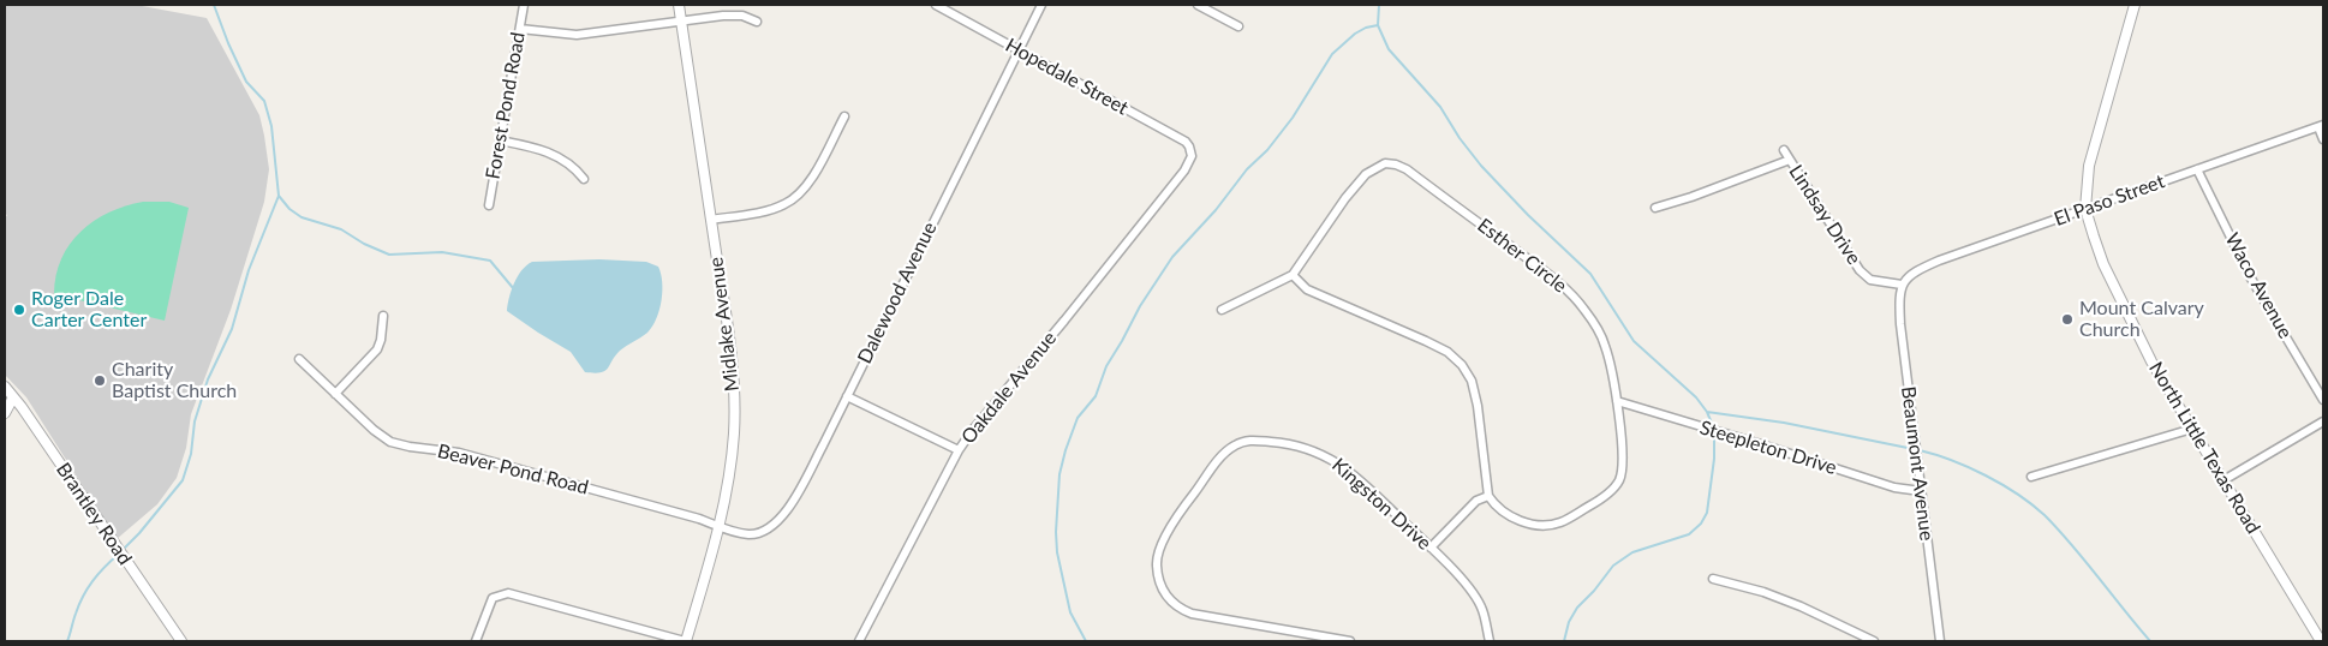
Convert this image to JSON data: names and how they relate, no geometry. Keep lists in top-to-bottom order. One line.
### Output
{"streets":{"street":["Hopedale Street","Forest Pond Road","El Paso Street","Lindsay Drive","Esther Circle","Waco Avenue","Dalewood Avenue","Midlake Avenue","Oakdale Avenue","Steepleton Drive","North Little Texas Road","Beaumont Avenue","Beaver Pond Road","Kingston Drive","Brantley Road"]},"crossings":[["Hopedale Street","Dalewood Avenue"],["Hopedale Street","Oakdale Avenue"],["El Paso Street","Lindsay Drive"],["El Paso Street","Waco Avenue"],["El Paso Street","North Little Texas Road"],["El Paso Street","Beaumont Avenue"],["Lindsay Drive","Beaumont Avenue"],["Esther Circle","Steepleton Drive"],["Dalewood Avenue","Midlake Avenue"],["Dalewood Avenue","Beaver Pond Road"],["Midlake Avenue","Beaver Pond Road"],["Steepleton Drive","Beaumont Avenue"]],"places":["Roger Dale Carter Center","Mount Calvary Church","Charity Baptist Church"]}
